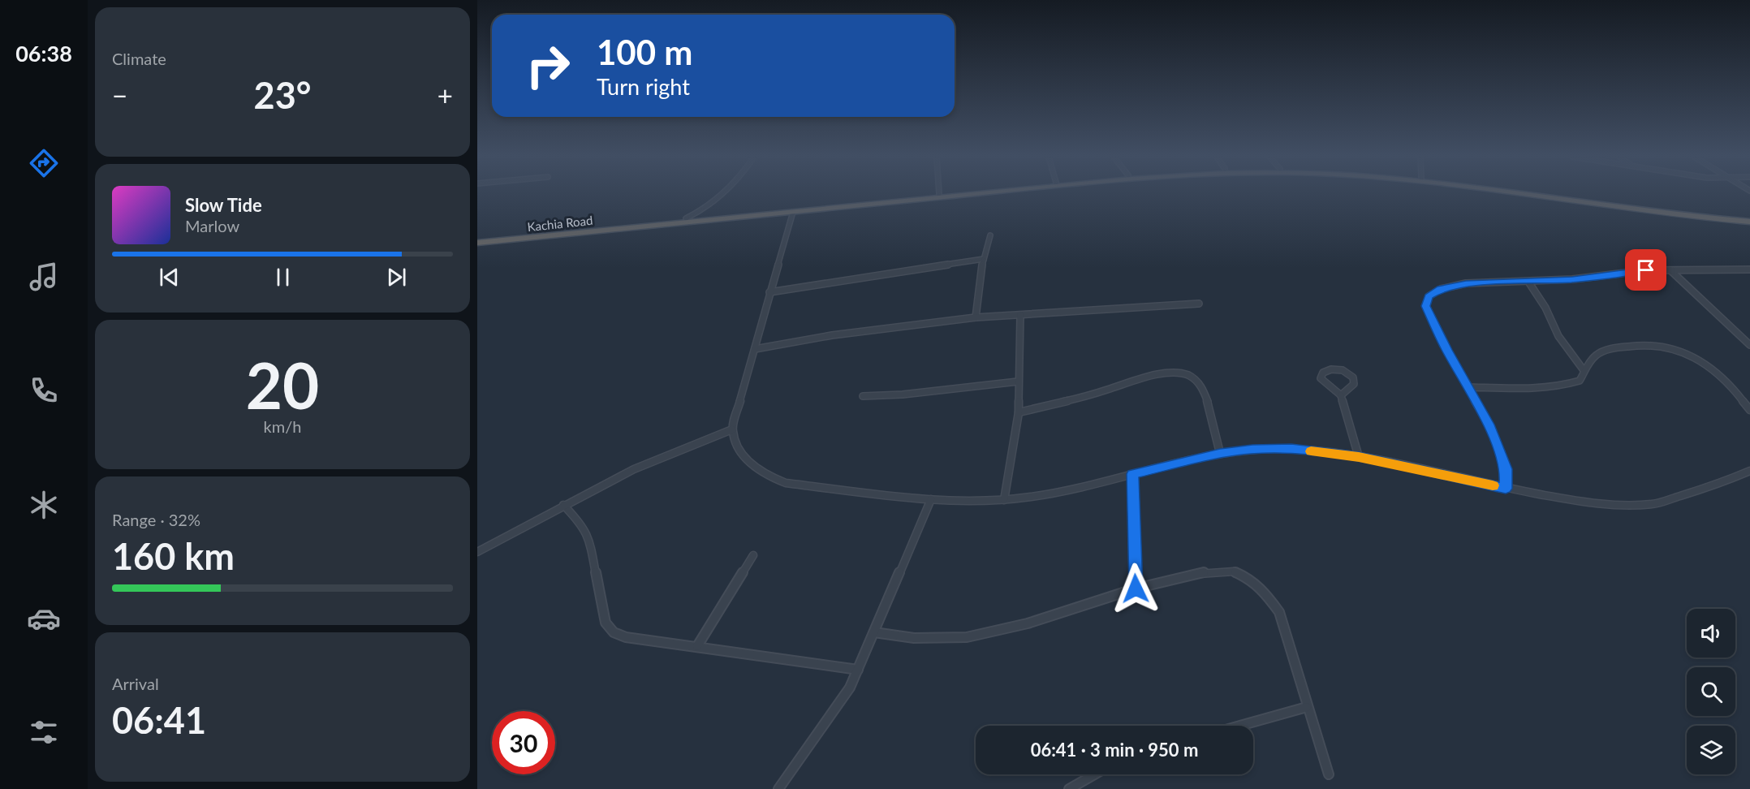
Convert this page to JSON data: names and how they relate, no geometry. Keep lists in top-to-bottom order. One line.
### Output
{"streets":{"highway":["Kachia Road"]},"page":{"tabs":"06:38","tile":["Climate",["20","km/h"],["Range · 32%","160 km"],["Arrival","06:41"]],"turn":["100 m","Turn right"],"heat":["−","23°","+"],"song":["Slow Tide","Marlow"],"limit":"30","trip":"06:41 · 3 min · 950 m"}}
